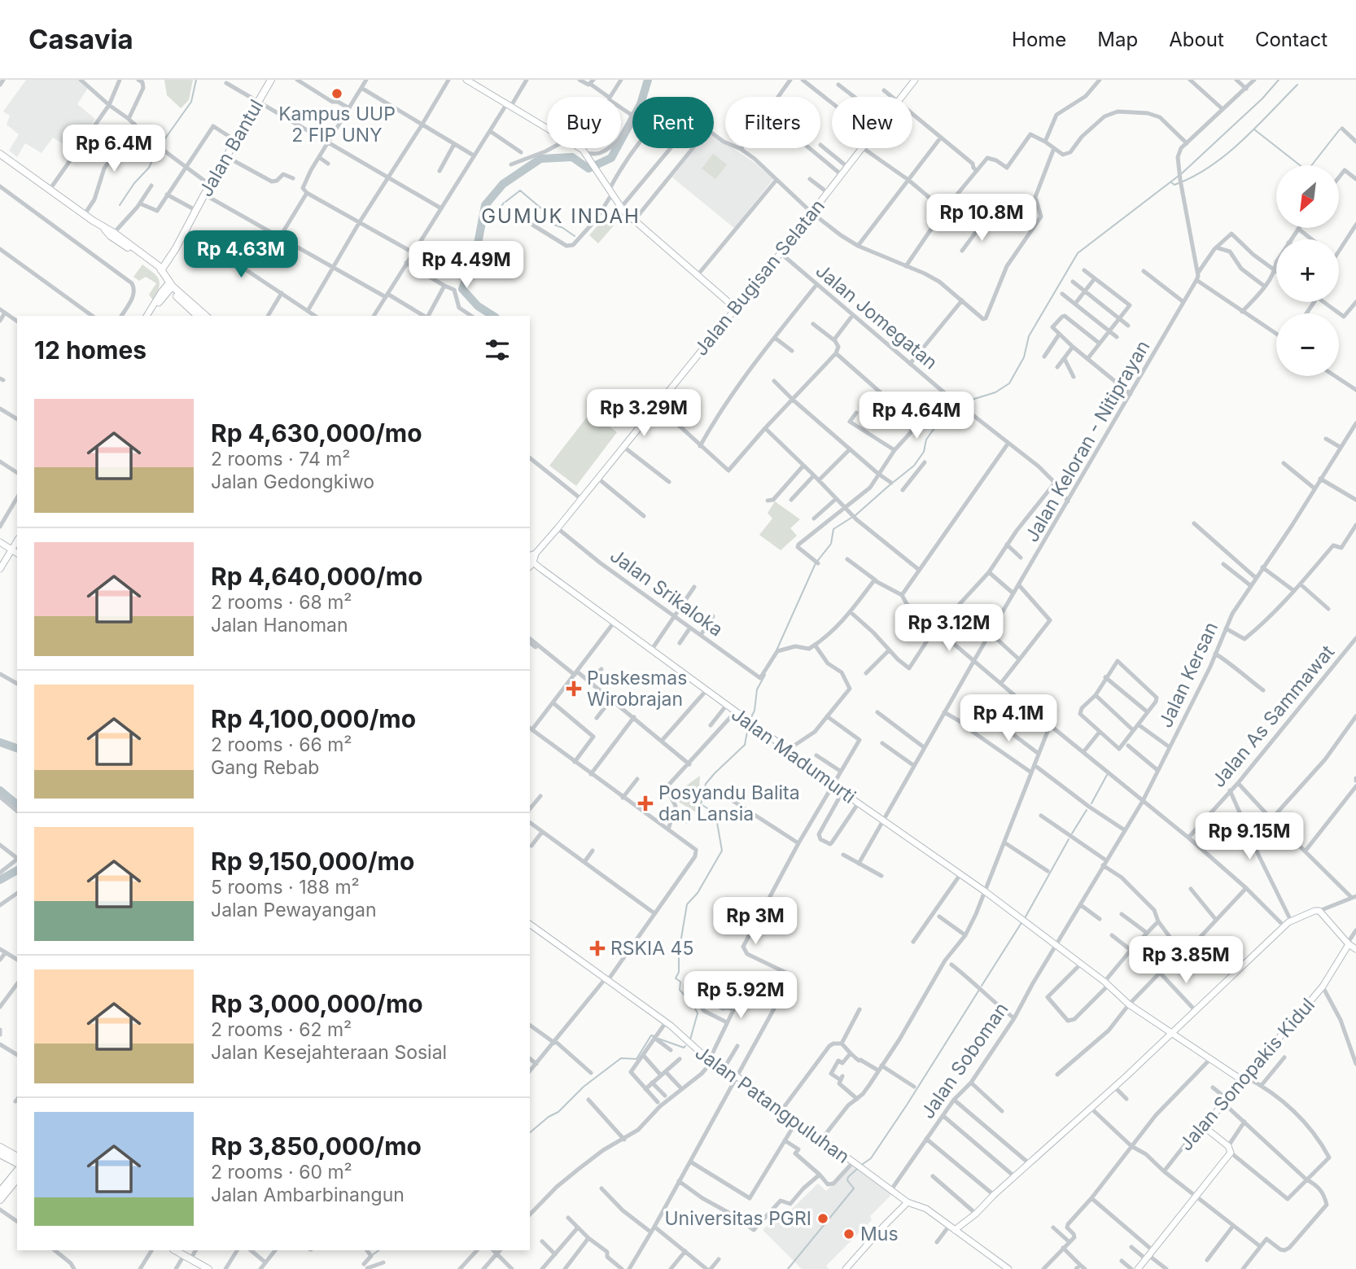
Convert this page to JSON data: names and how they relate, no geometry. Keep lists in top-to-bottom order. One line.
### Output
{"streets":{"main road":["Jalan Bantul"],"street":["Jalan Bugisan Selatan","Jalan Jomegatan","Jalan Keloran - Nitiprayan","Jalan Srikaloka","Jalan Kersan","Jalan As Sammawat","Jalan Madumurti","Jalan Soboman","Jalan Sonopakis Kidul","Jalan Patangpuluhan"]},"crossings":[["Jalan Bugisan Selatan","Jalan Jomegatan"],["Jalan Bugisan Selatan","Jalan Srikaloka"],["Jalan Bugisan Selatan","Jalan Madumurti"],["Jalan Jomegatan","Jalan Keloran - Nitiprayan"],["Jalan Keloran - Nitiprayan","Jalan Madumurti"],["Jalan Kersan","Jalan Madumurti"],["Jalan Kersan","Jalan Soboman"],["Jalan Madumurti","Jalan Soboman"],["Jalan Madumurti","Jalan Sonopakis Kidul"],["Jalan Soboman","Jalan Patangpuluhan"]],"districts":["GUMUK INDAH"],"places":{"other":["Kampus UUP 2 FIP UNY","Universitas PGRI","Mus"],"health":["Puskesmas Wirobrajan","Posyandu Balita dan Lansia","RSKIA 45"]},"north":"bottom left","page":{"header":"Casavia","nav":["Home","Map","About","Contact"],"chip":["Buy","Rent","Filters","New"],"price":["Rp 6.4M","Rp 10.8M","Rp 4.63M","Rp 4.49M","Rp 3.29M","Rp 4.64M","Rp 3.12M","Rp 4.1M","Rp 9.15M","Rp 3M","Rp 3.85M","Rp 5.92M"],"map_buttons":["+","−"],"heading":"12 homes","list":[{"name":"Rp 4,630,000/mo","note":"2 rooms · 74 m² · Jalan Gedongkiwo"},{"name":"Rp 4,640,000/mo","note":"2 rooms · 68 m² · Jalan Hanoman"},{"name":"Rp 4,100,000/mo","note":"2 rooms · 66 m² · Gang Rebab"},{"name":"Rp 9,150,000/mo","note":"5 rooms · 188 m² · Jalan Pewayangan"},{"name":"Rp 3,000,000/mo","note":"2 rooms · 62 m² · Jalan Kesejahteraan Sosial"},{"name":"Rp 3,850,000/mo","note":"2 rooms · 60 m² · Jalan Ambarbinangun"}]}}
